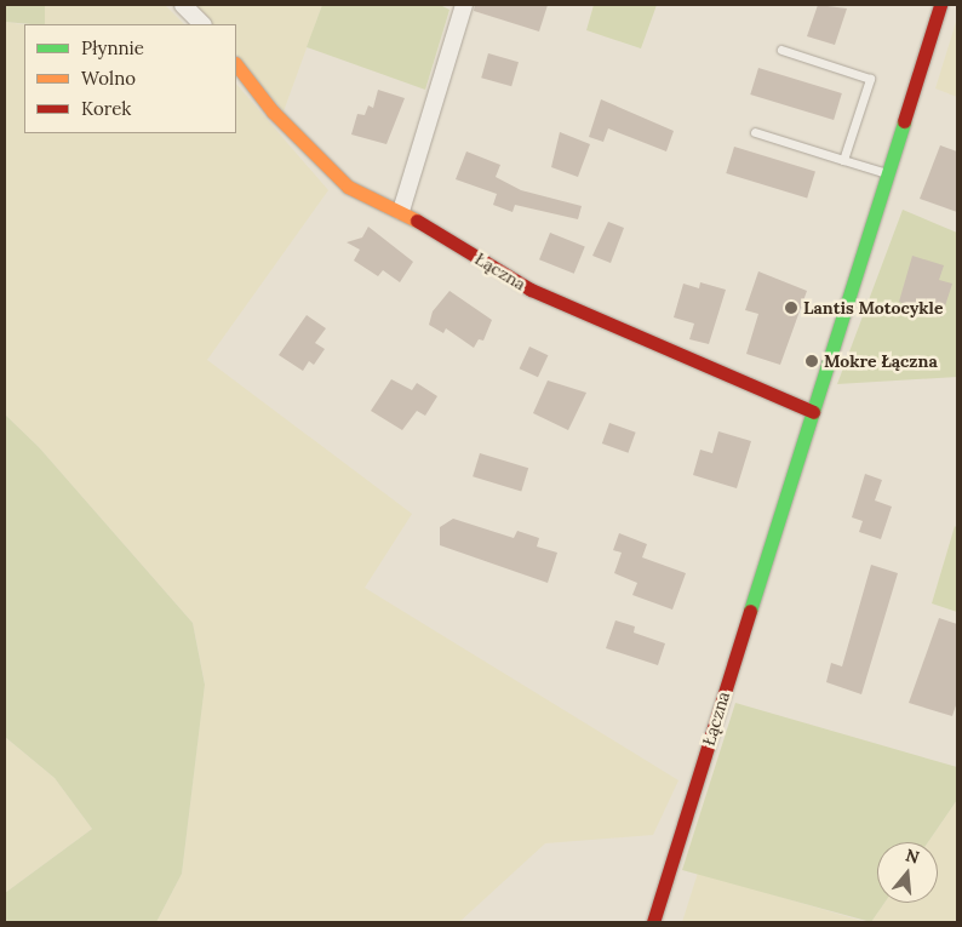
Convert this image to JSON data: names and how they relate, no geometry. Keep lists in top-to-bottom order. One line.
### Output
{"streets":{"street":["Łączna"]},"places":["Lantis Motocykle","Mokre Łączna"],"legend":["Płynnie","Wolno","Korek"],"north":"top"}
